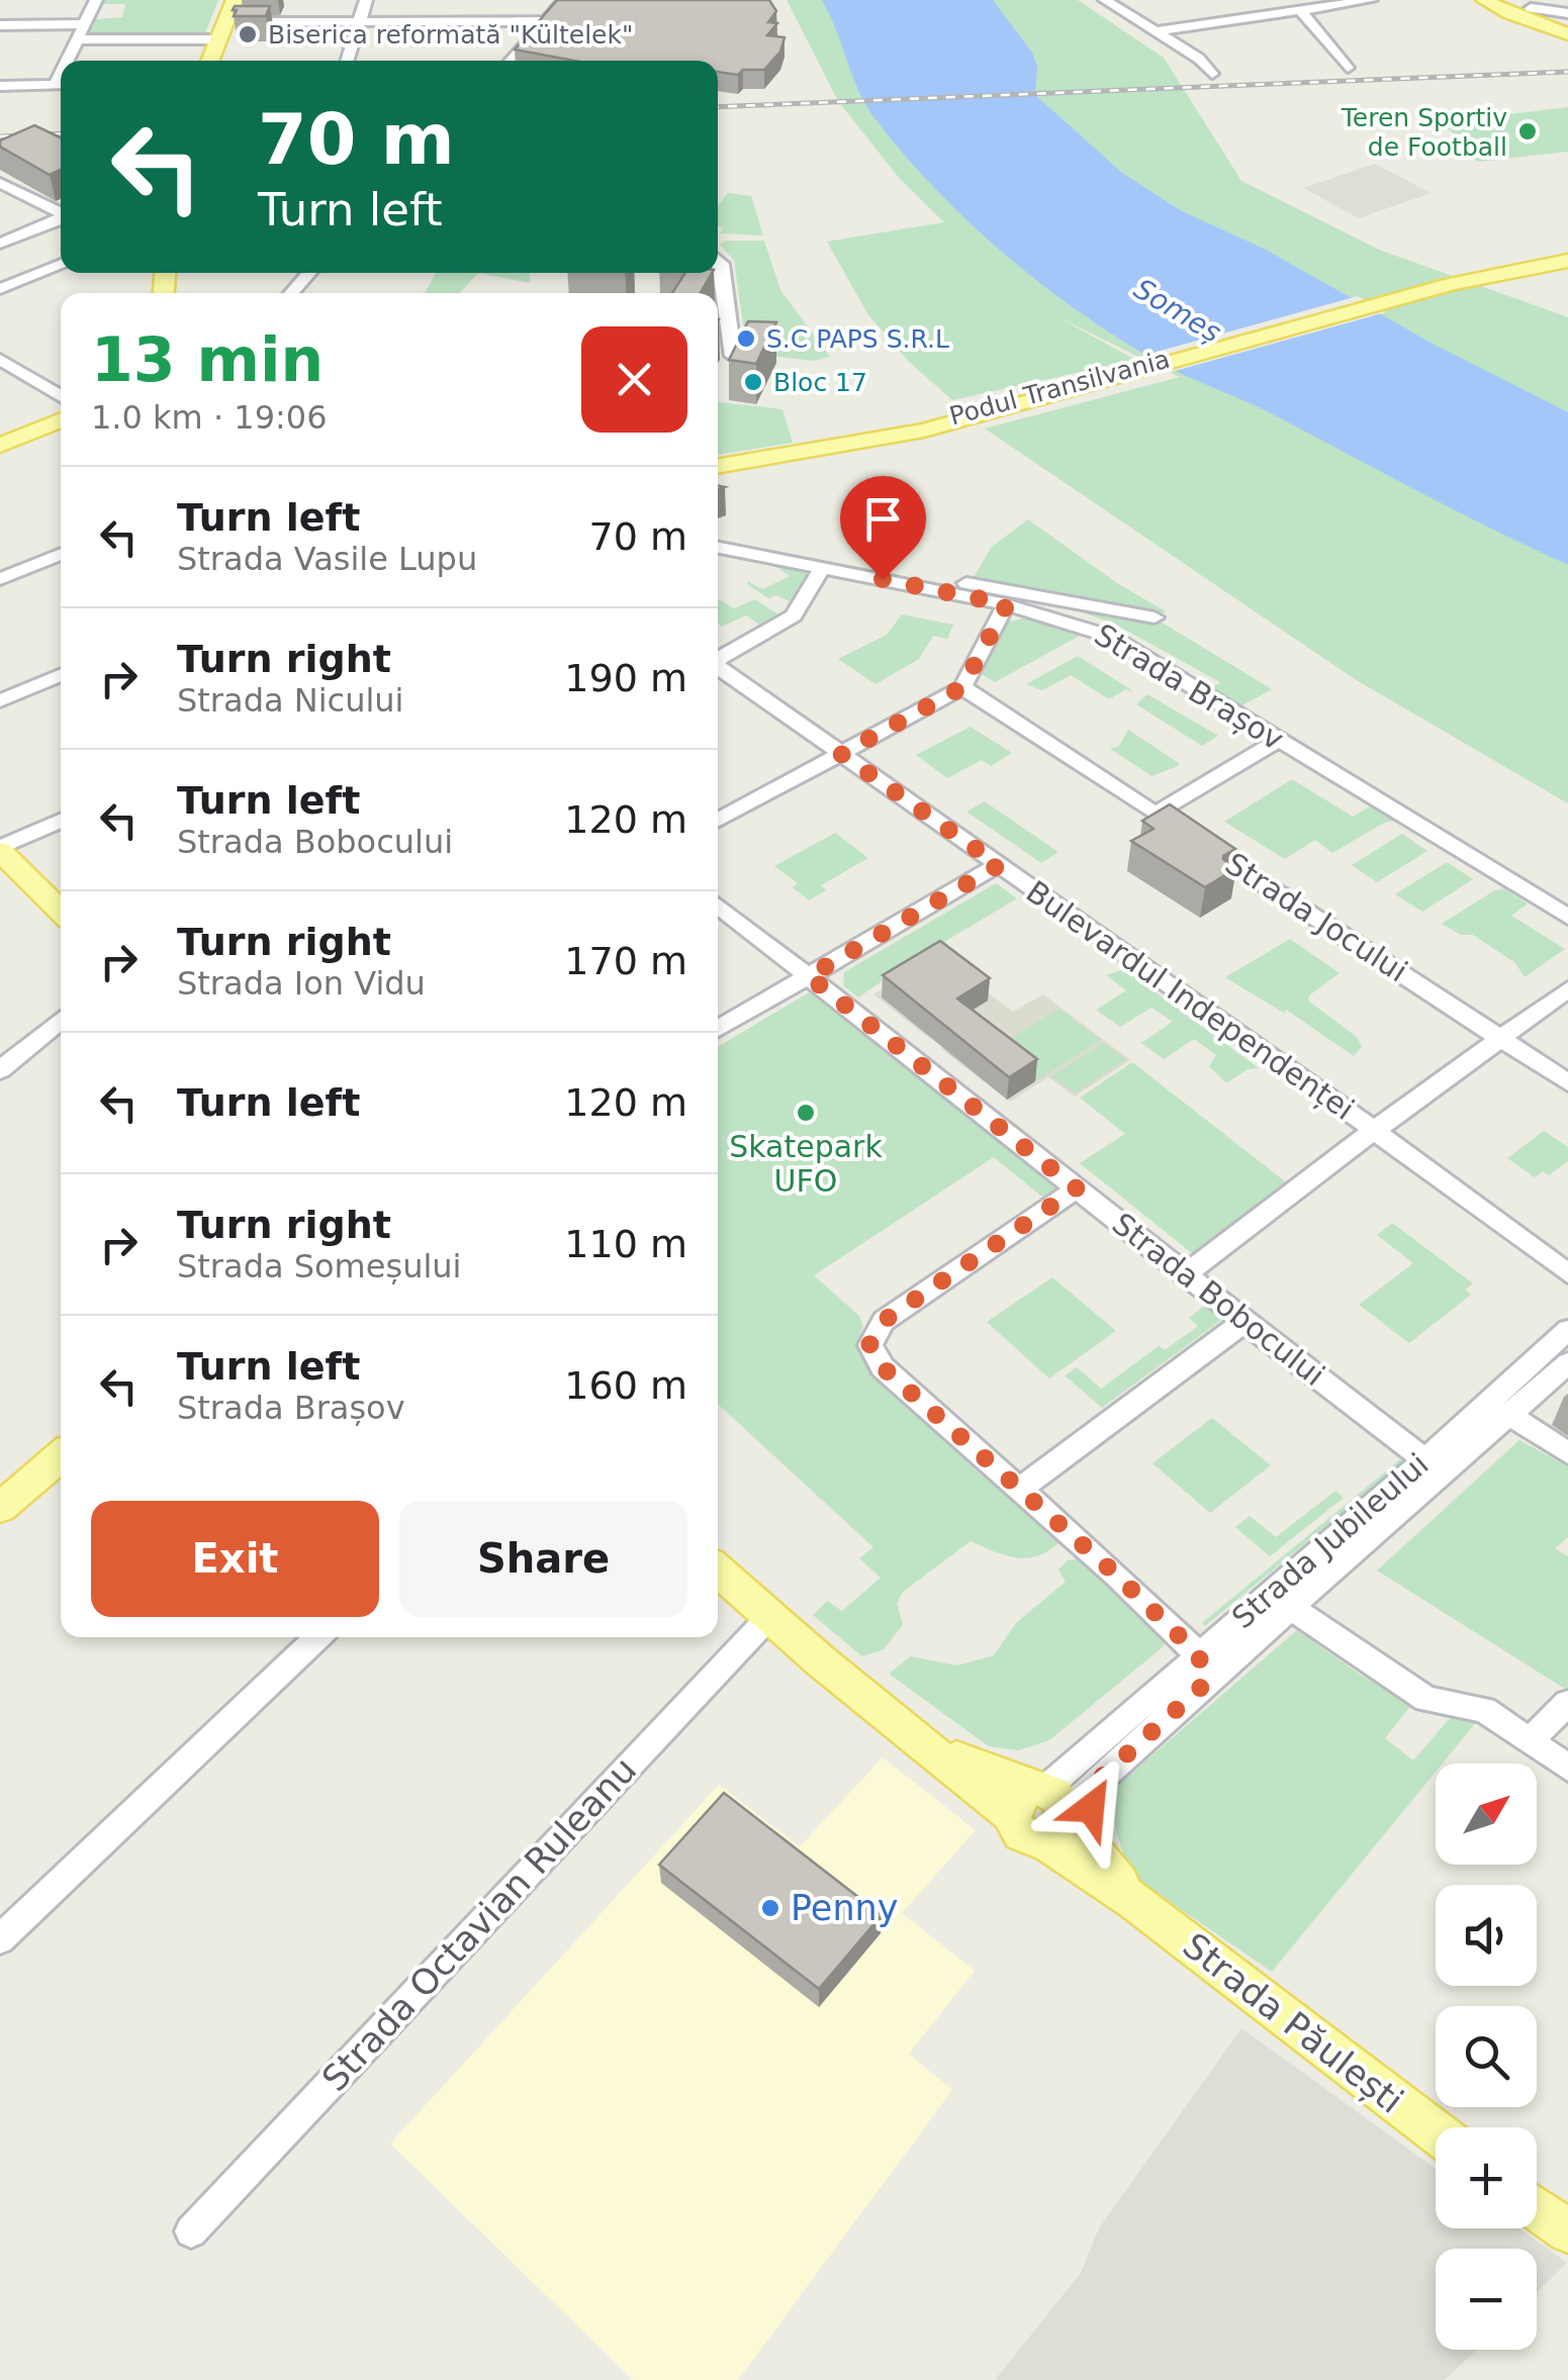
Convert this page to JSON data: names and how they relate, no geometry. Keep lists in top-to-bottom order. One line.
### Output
{"streets":{"main road":["Podul Transilvania","Strada Păulești"],"street":["Strada Brașov","Strada Jocului","Bulevardul Independenței","Strada Bobocului","Strada Jubileului","Strada Octavian Ruleanu"]},"crossings":[["Strada Bobocului","Strada Jubileului"],["Strada Jubileului","Strada Păulești"],["Strada Octavian Ruleanu","Strada Păulești"]],"water":["Someș"],"places":["Biserica reformată \"Kültelek\"","Teren Sportiv de Football","S.C PAPS S.R.L","Bloc 17","Skatepark UFO","Penny"],"north":"top right","page":{"turn":["70 m","Turn left"],"heading":["13 min","1.0 km · 19:06"],"list":[{"name":"Turn left","note":"Strada Vasile Lupu","value":"70 m"},{"name":"Turn right","note":"Strada Nicului","value":"190 m"},{"name":"Turn left","note":"Strada Bobocului","value":"120 m"},{"name":"Turn right","note":"Strada Ion Vidu","value":"170 m"},{"name":"Turn left","value":"120 m"},{"name":"Turn right","note":"Strada Someșului","value":"110 m"},{"name":"Turn left","note":"Strada Brașov","value":"160 m"}],"buttons":["Exit","Share"],"map_buttons":["+","−"]}}
